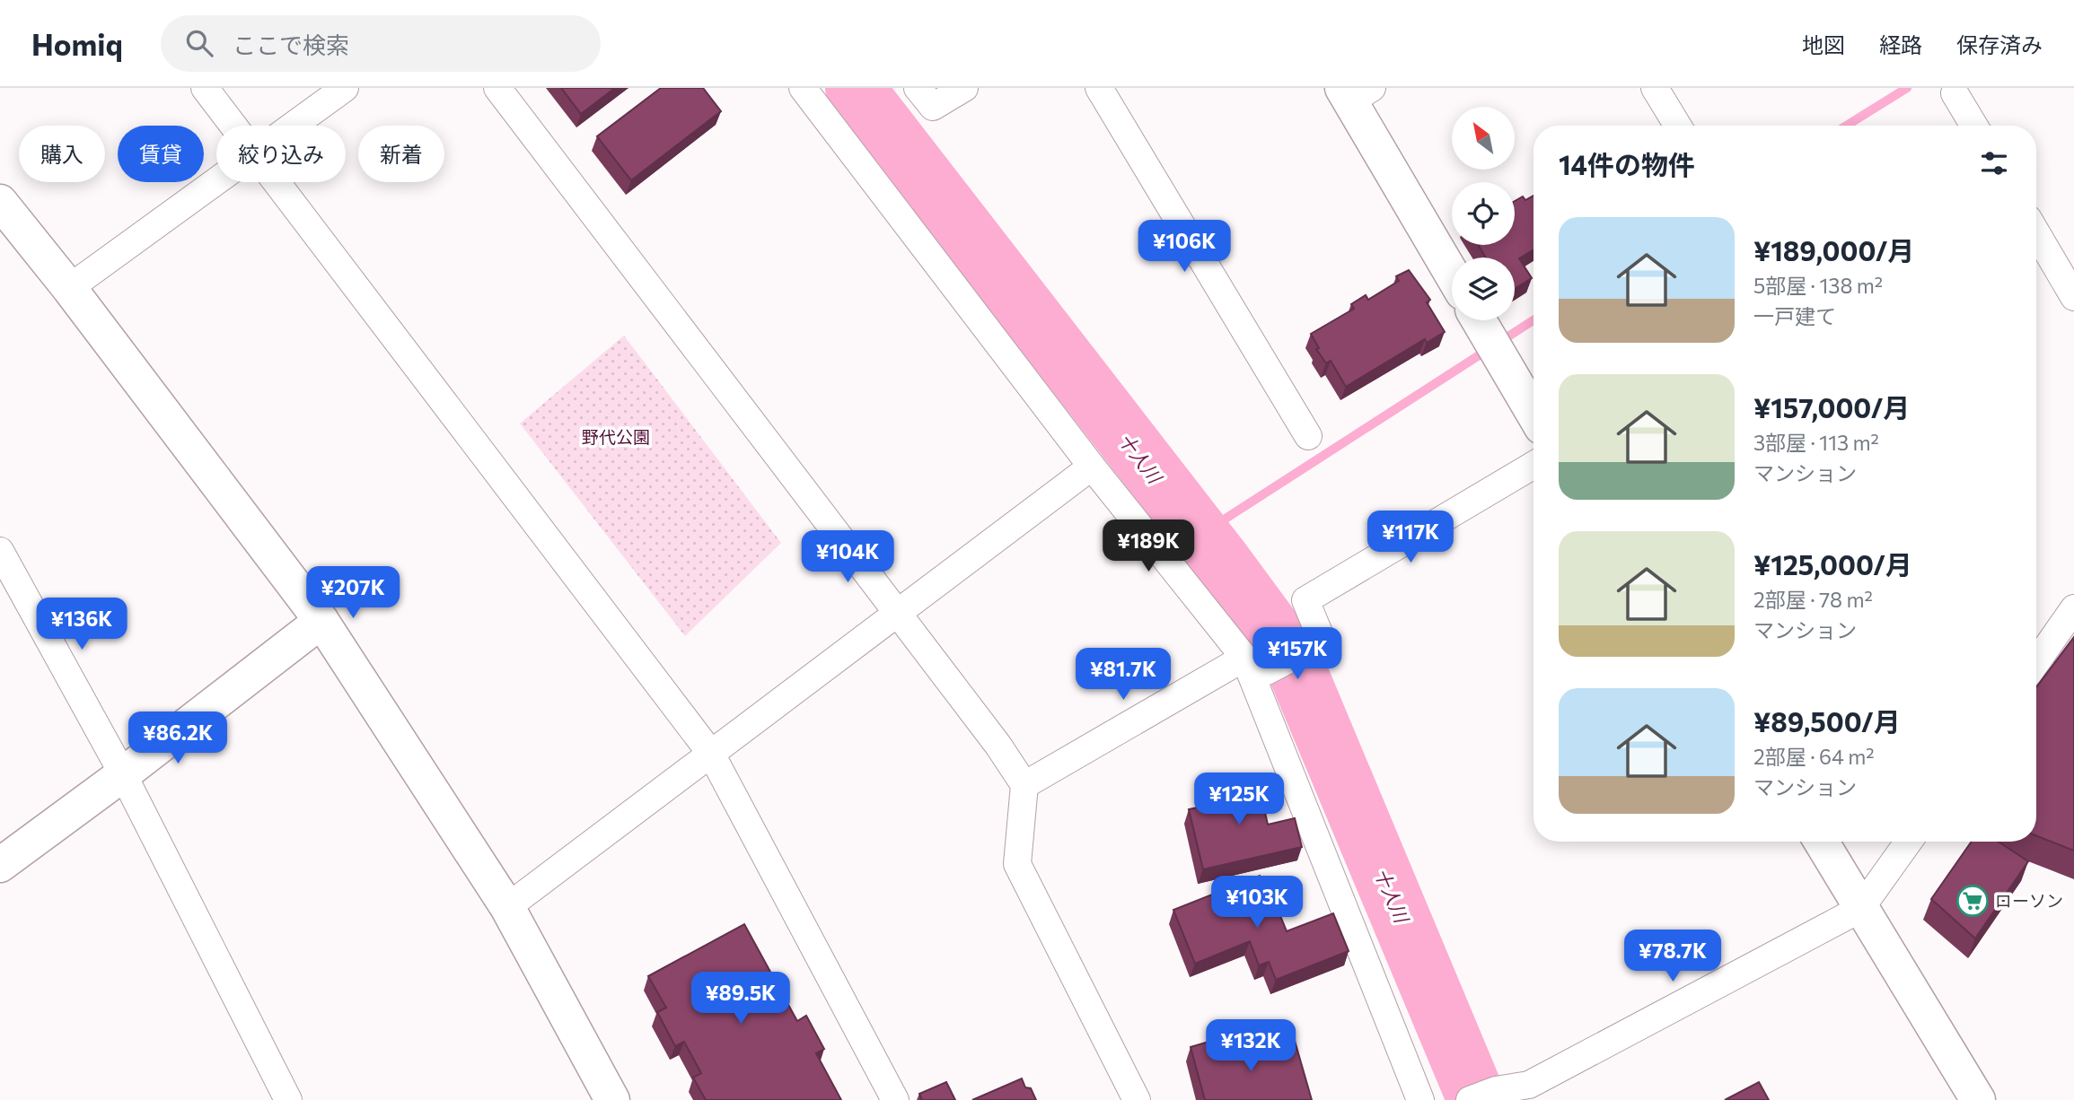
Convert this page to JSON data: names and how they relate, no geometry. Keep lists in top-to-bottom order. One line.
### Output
{"water":["十人川"],"parks":["野代公園"],"places":{"supermarket":["ローソン"]},"north":"top left","page":{"header":"Homiq","search":"ここで検索","nav":["地図","経路","保存済み"],"chip":["購入","賃貸","絞り込み","新着"],"heading":"14件の物件","list":[{"name":"¥189,000/月","note":"5部屋 · 138 m² · 一戸建て"},{"name":"¥157,000/月","note":"3部屋 · 113 m² · マンション"},{"name":"¥125,000/月","note":"2部屋 · 78 m² · マンション"},{"name":"¥89,500/月","note":"2部屋 · 64 m² · マンション"}],"price":["¥106K","¥117K","¥189K","¥104K","¥207K","¥136K","¥157K","¥81.7K","¥86.2K","¥125K","¥103K","¥78.7K","¥89.5K","¥132K"]}}
